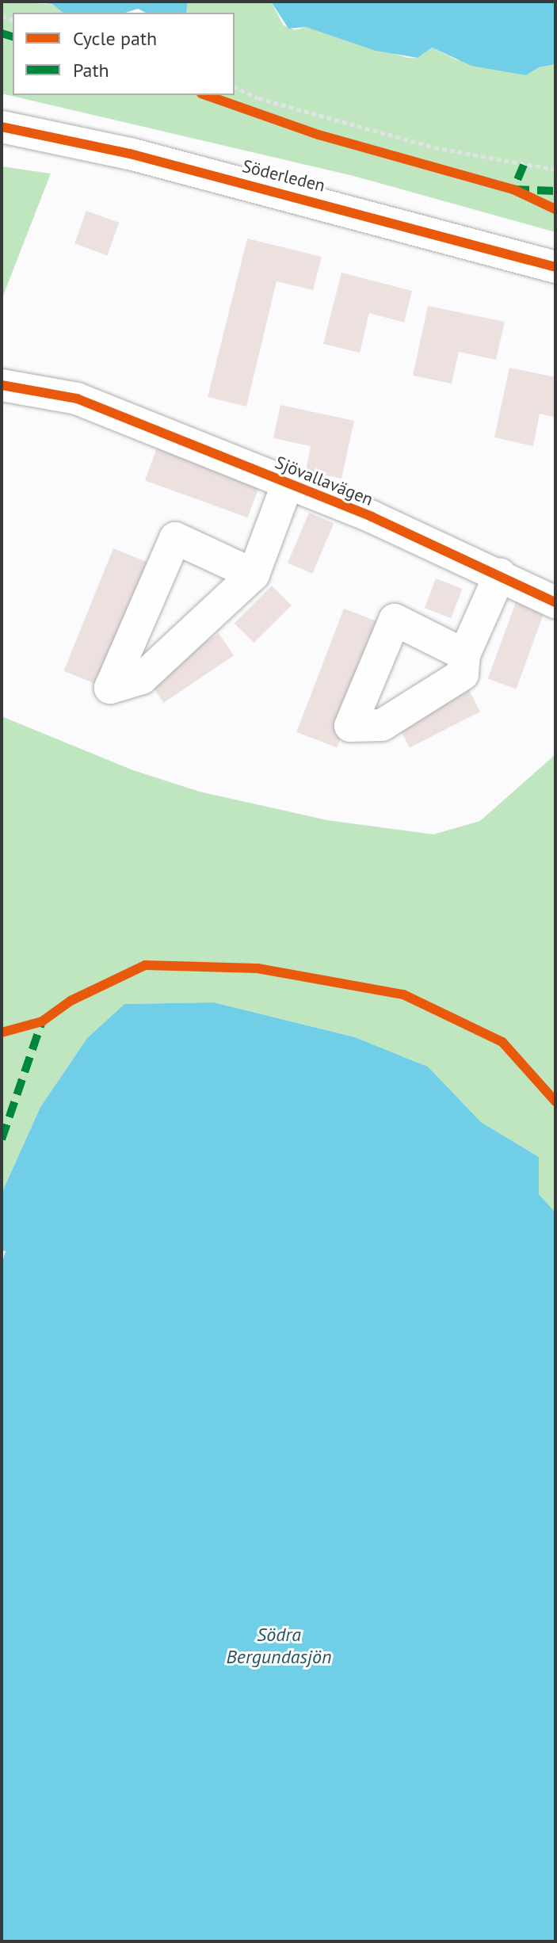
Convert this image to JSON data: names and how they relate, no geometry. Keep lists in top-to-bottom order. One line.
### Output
{"streets":{"street":["Söderleden","Sjövallavägen"]},"water":["Södra Bergundasjön"],"legend":["Cycle path","Path"]}
